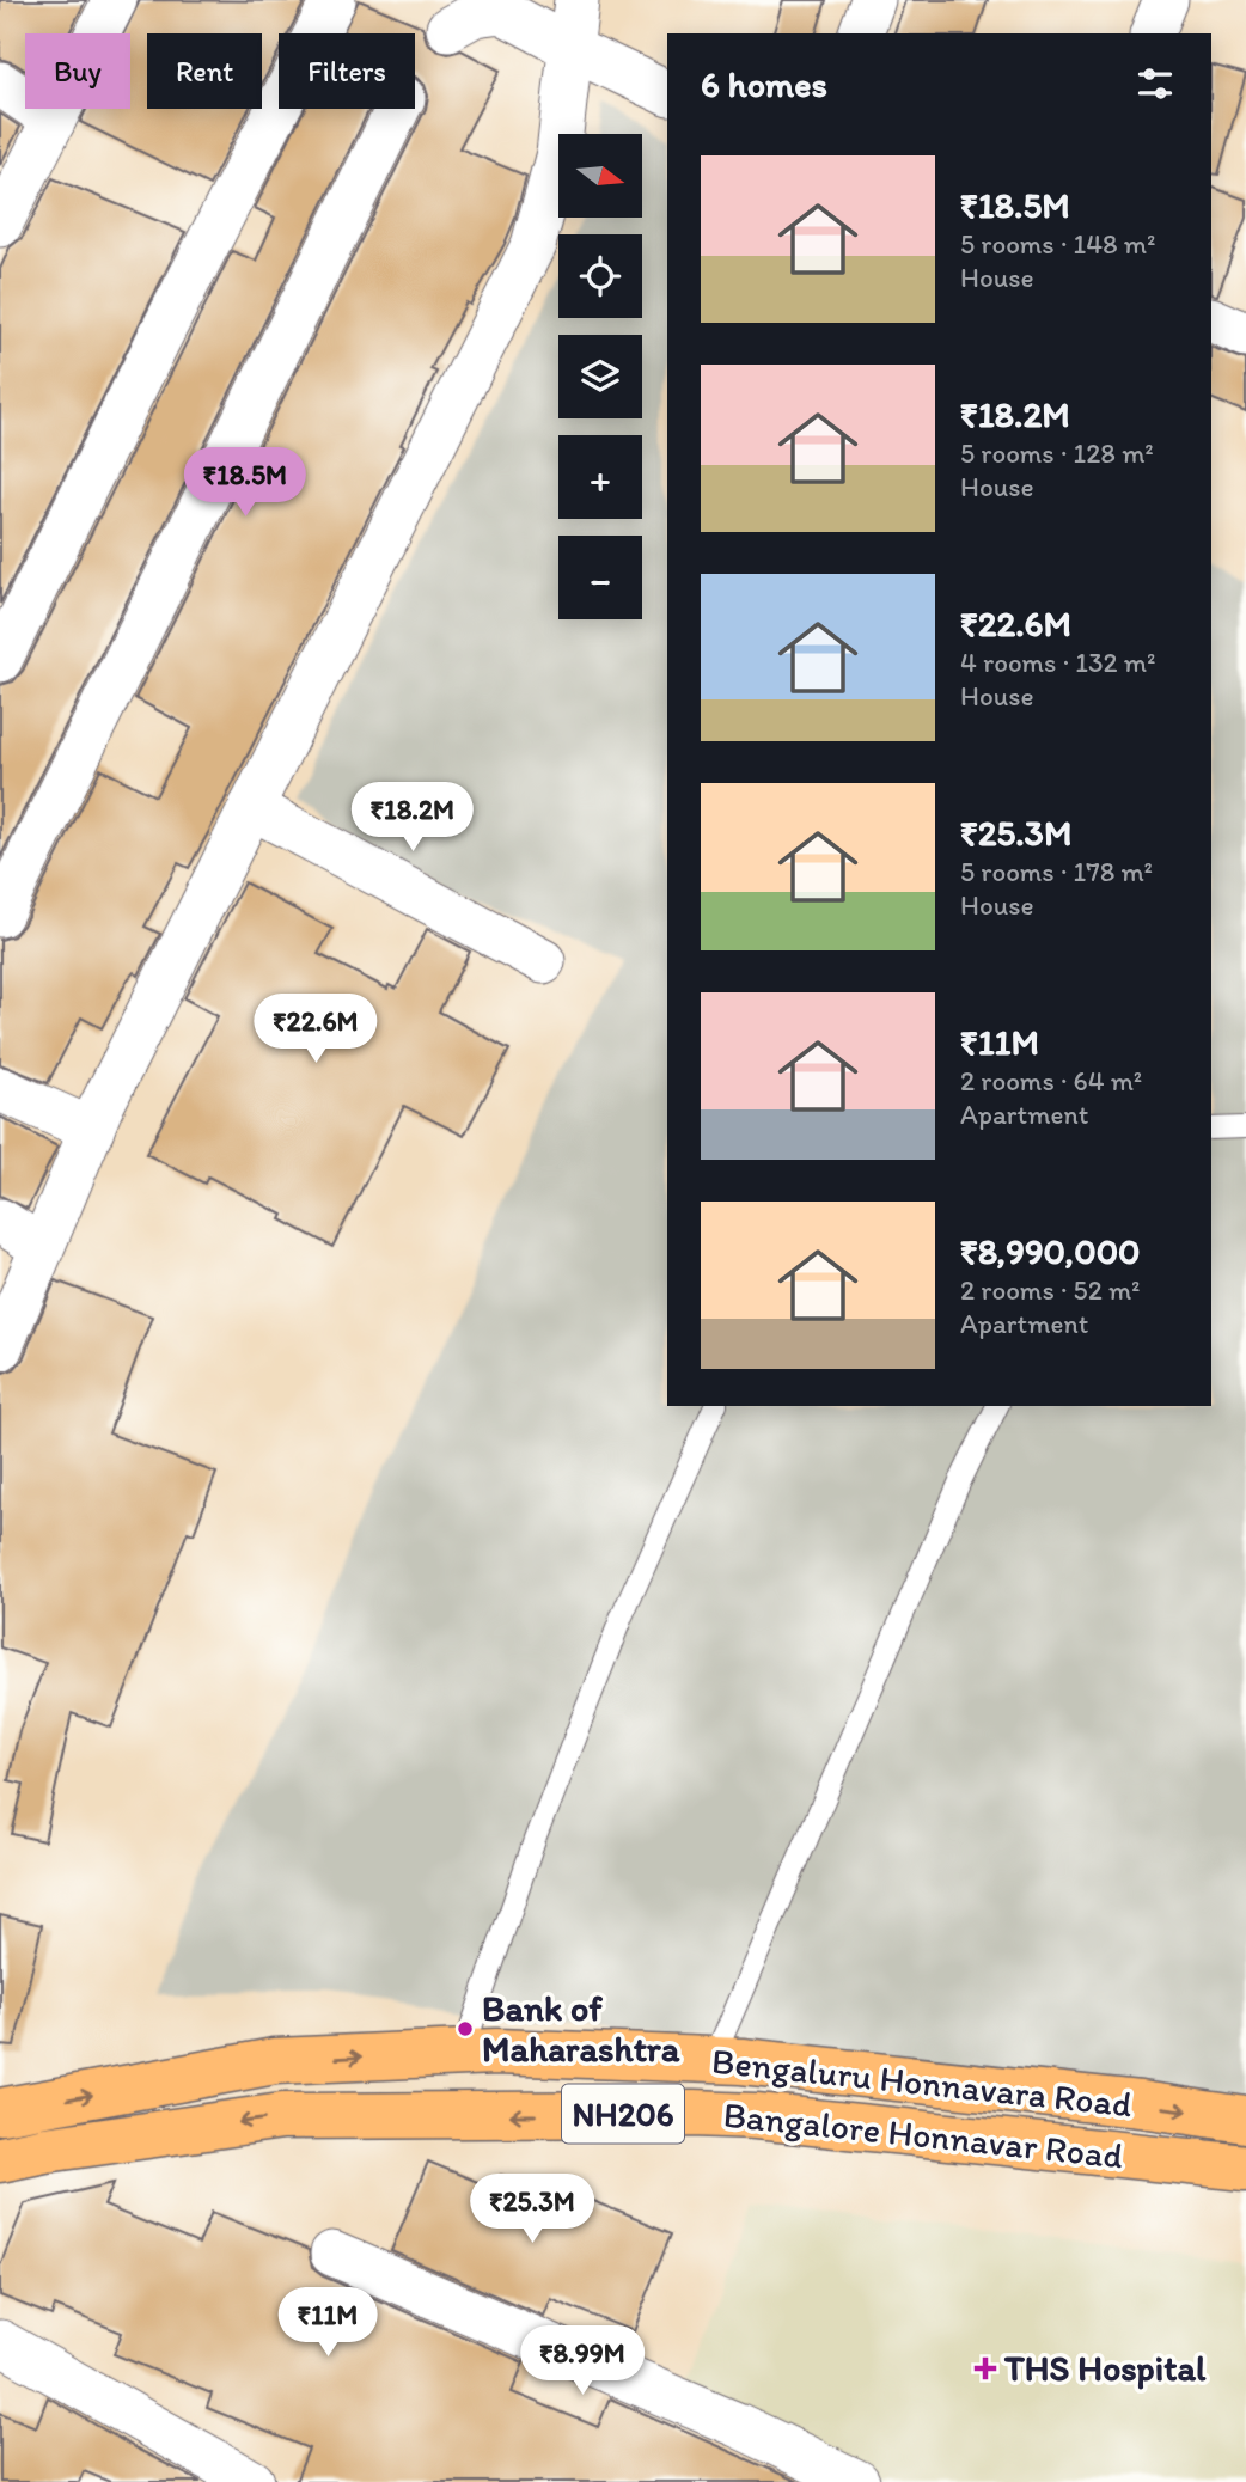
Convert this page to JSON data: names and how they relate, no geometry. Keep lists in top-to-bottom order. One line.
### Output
{"streets":{"main road":["Bengaluru Honnavara Road","NH206","Bangalore Honnavar Road"]},"one_way":["Bengaluru Honnavara Road","Bangalore Honnavar Road"],"places":{"other":["Bank of Maharashtra"],"health":["THS Hospital"]},"north":"right","page":{"chip":["Buy","Rent","Filters"],"heading":"6 homes","map_buttons":["+","−"],"list":[{"name":"₹18.5M","note":"5 rooms · 148 m² · House"},{"name":"₹18.2M","note":"5 rooms · 128 m² · House"},{"name":"₹22.6M","note":"4 rooms · 132 m² · House"},{"name":"₹25.3M","note":"5 rooms · 178 m² · House"},{"name":"₹11M","note":"2 rooms · 64 m² · Apartment"},{"name":"₹8,990,000","note":"2 rooms · 52 m² · Apartment"}],"price":["₹18.5M","₹18.2M","₹22.6M","₹25.3M","₹11M","₹8.99M"]}}
